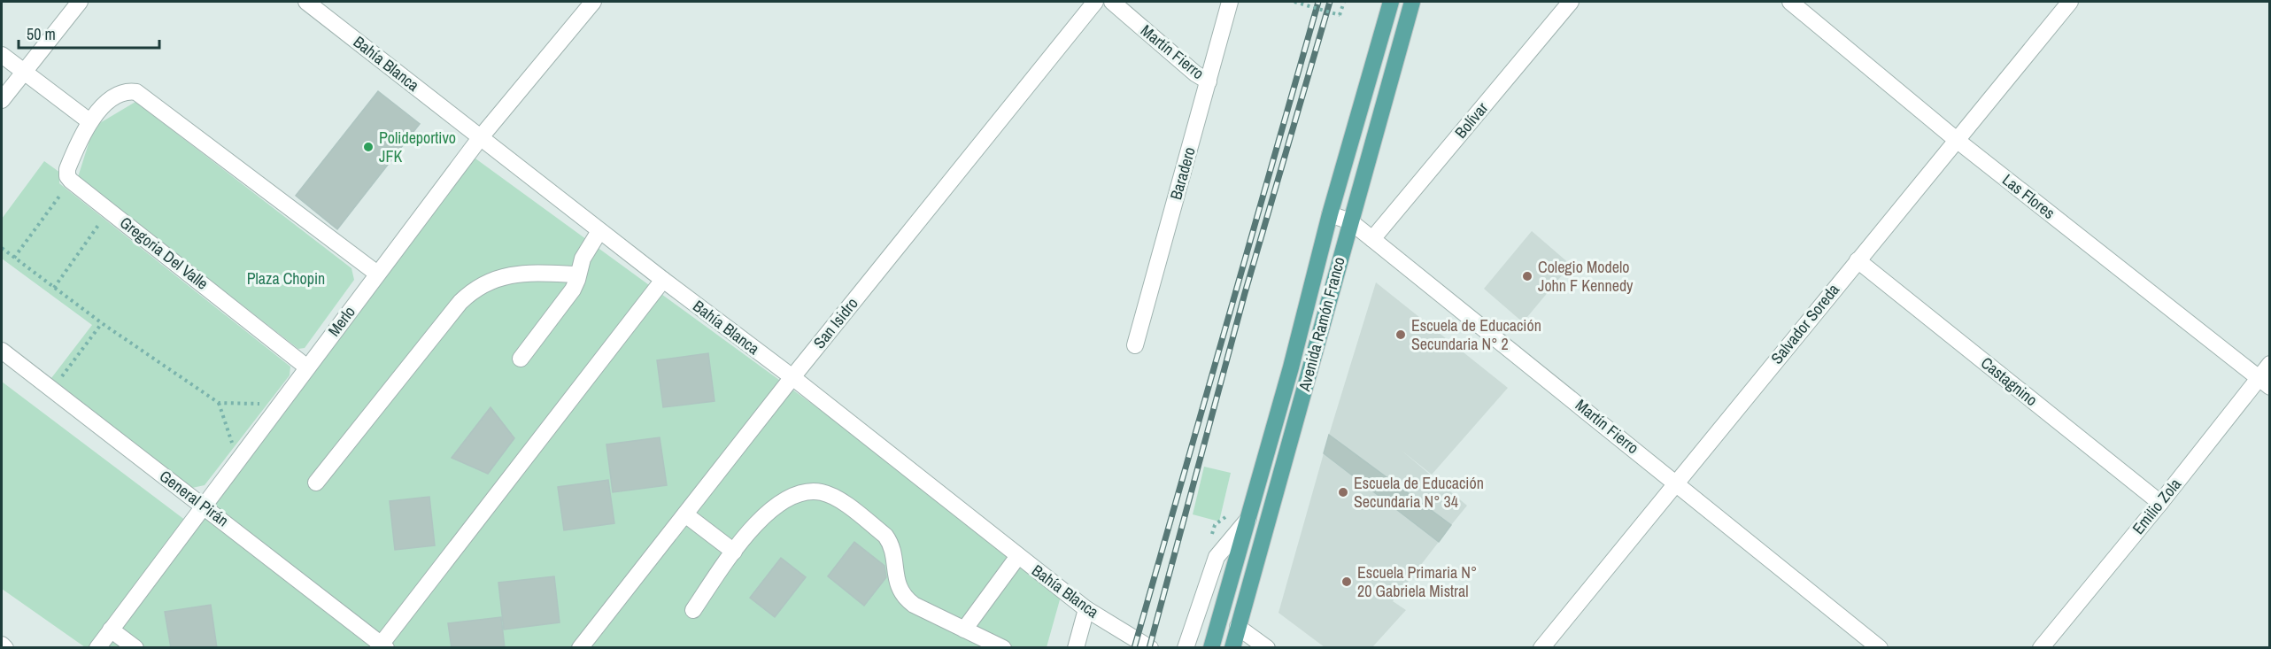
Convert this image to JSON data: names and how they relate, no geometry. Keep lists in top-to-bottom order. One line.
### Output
{"streets":{"main road":["Avenida Ramón Franco"],"street":["Martín Fierro","Bahía Blanca","Bolívar","Baradero","Las Flores","Gregoria Del Valle","Merlo","San Isidro","Salvador Soreda","Castagnino","General Pirán","Emilio Zola"]},"crossings":[["Martín Fierro","Bolívar"],["Martín Fierro","Baradero"],["Martín Fierro","Avenida Ramón Franco"],["Martín Fierro","Salvador Soreda"],["Bahía Blanca","Merlo"],["Bahía Blanca","San Isidro"],["Las Flores","Salvador Soreda"],["Las Flores","Emilio Zola"],["Gregoria Del Valle","Merlo"],["Merlo","General Pirán"],["Salvador Soreda","Castagnino"],["Castagnino","Emilio Zola"]],"parks":["Plaza Chopin"],"places":["Polideportivo JFK","Colegio Modelo John F Kennedy","Escuela de Educación Secundaria N° 2","Escuela de Educación Secundaria N° 34","Escuela Primaria N° 20 Gabriela Mistral"],"scale_bar":"50 m"}
